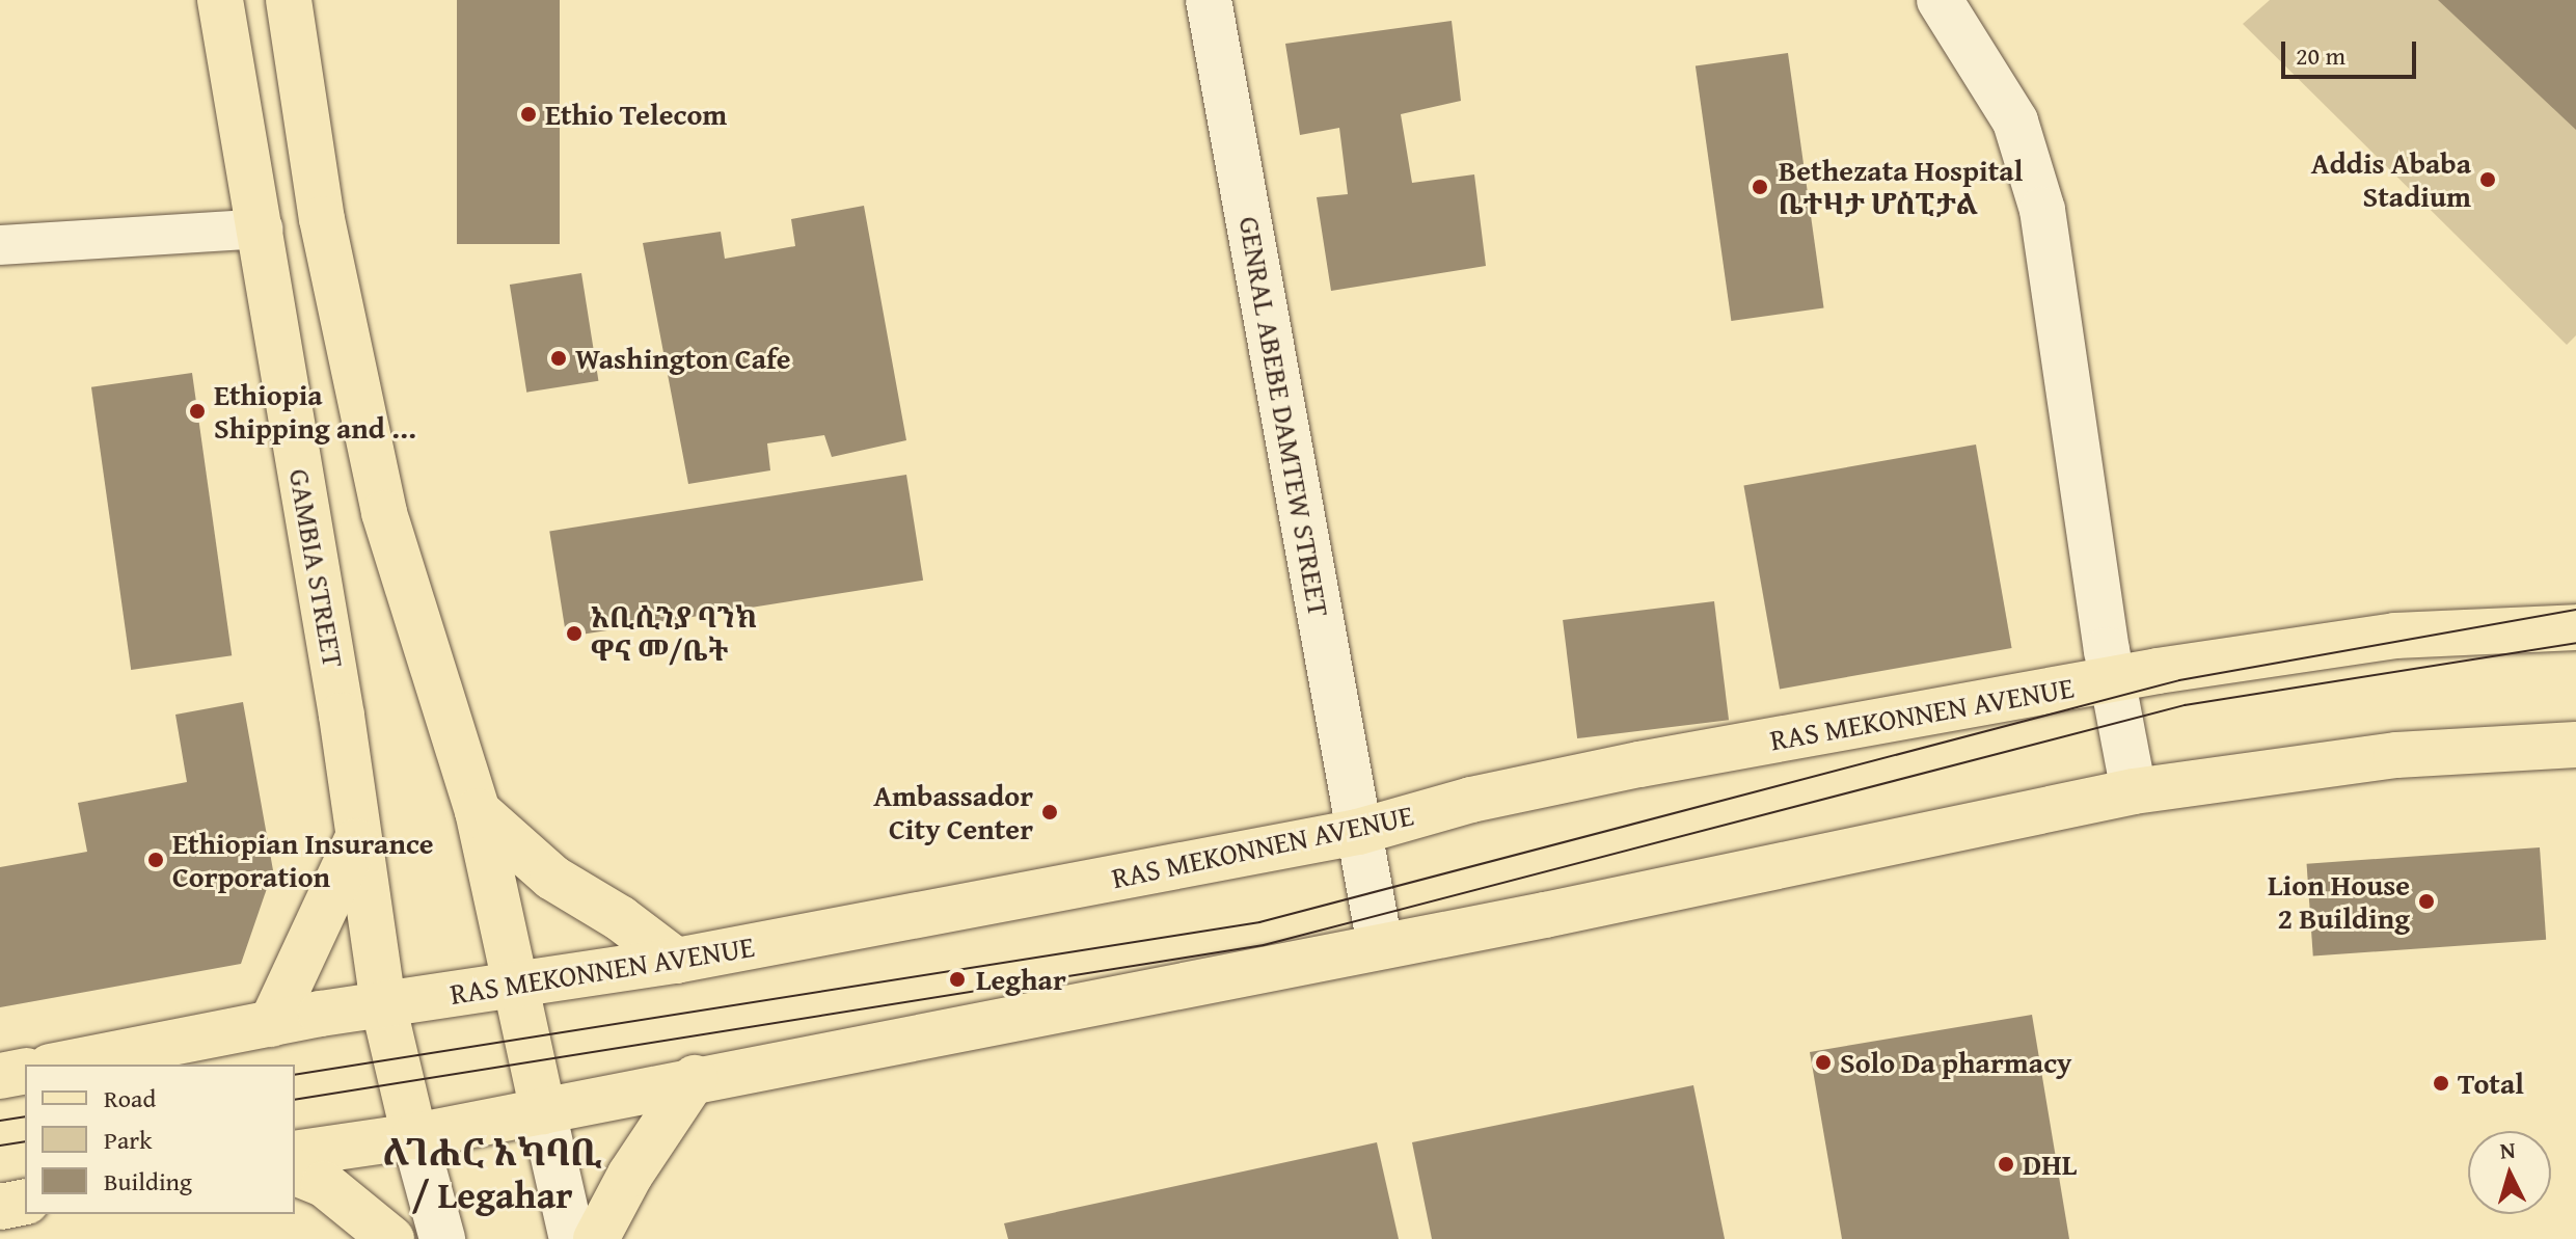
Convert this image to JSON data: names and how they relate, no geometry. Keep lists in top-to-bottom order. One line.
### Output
{"streets":{"main road":["GENRAL ABEBE DAMTEW STREET","GAMBIA STREET","RAS MEKONNEN AVENUE"]},"crossings":[["GENRAL ABEBE DAMTEW STREET","RAS MEKONNEN AVENUE"],["GAMBIA STREET","RAS MEKONNEN AVENUE"]],"districts":["ለገሐር አካባቢ / Legahar"],"places":["Ethio Telecom","Addis Ababa Stadium","Bethezata Hospital ቤተዛታ ሆስፒታል","Washington Cafe","Ethiopia Shipping and ...","አቢሲንያ ባንክ ዋና መ/ቤት","Ambassador City Center","Ethiopian Insurance Corporation","Lion House 2 Building","Leghar","Solo Da pharmacy","Total","DHL"],"legend":["Road","Park","Building"],"scale_bar":"20 m","north":"top"}
